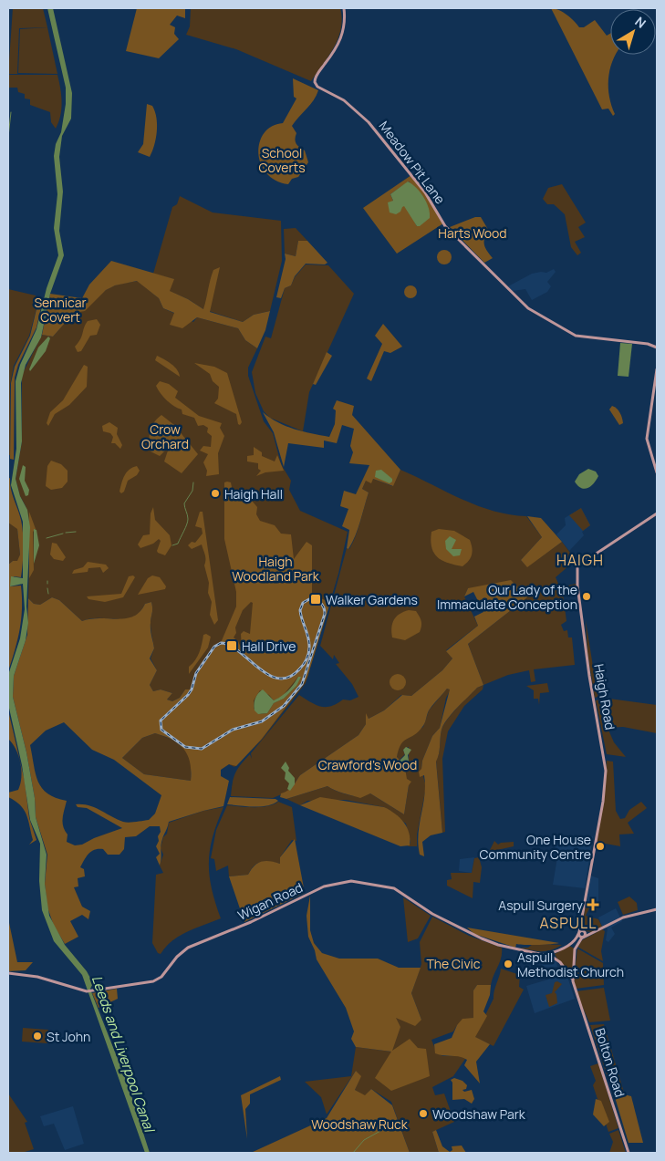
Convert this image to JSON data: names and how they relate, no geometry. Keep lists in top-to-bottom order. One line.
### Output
{"streets":{"main road":["Meadow Pit Lane","Haigh Road","Wigan Road","Bolton Road"]},"crossings":[["Haigh Road","Wigan Road"],["Haigh Road","Bolton Road"],["Wigan Road","Bolton Road"]],"districts":["HAIGH","ASPULL"],"water":["Leeds and Liverpool Canal"],"parks":["School Coverts","Harts Wood","Sennicar Covert","Crow Orchard","Haigh Woodland Park","Crawford's Wood","The Civic","Woodshaw Ruck"],"places":{"other":["Haigh Hall","Our Lady of the Immaculate Conception","One House Community Centre","Aspull Methodist Church","St John","Woodshaw Park"],"transit":["Walker Gardens","Hall Drive"],"health":["Aspull Surgery"]},"north":"top right"}
